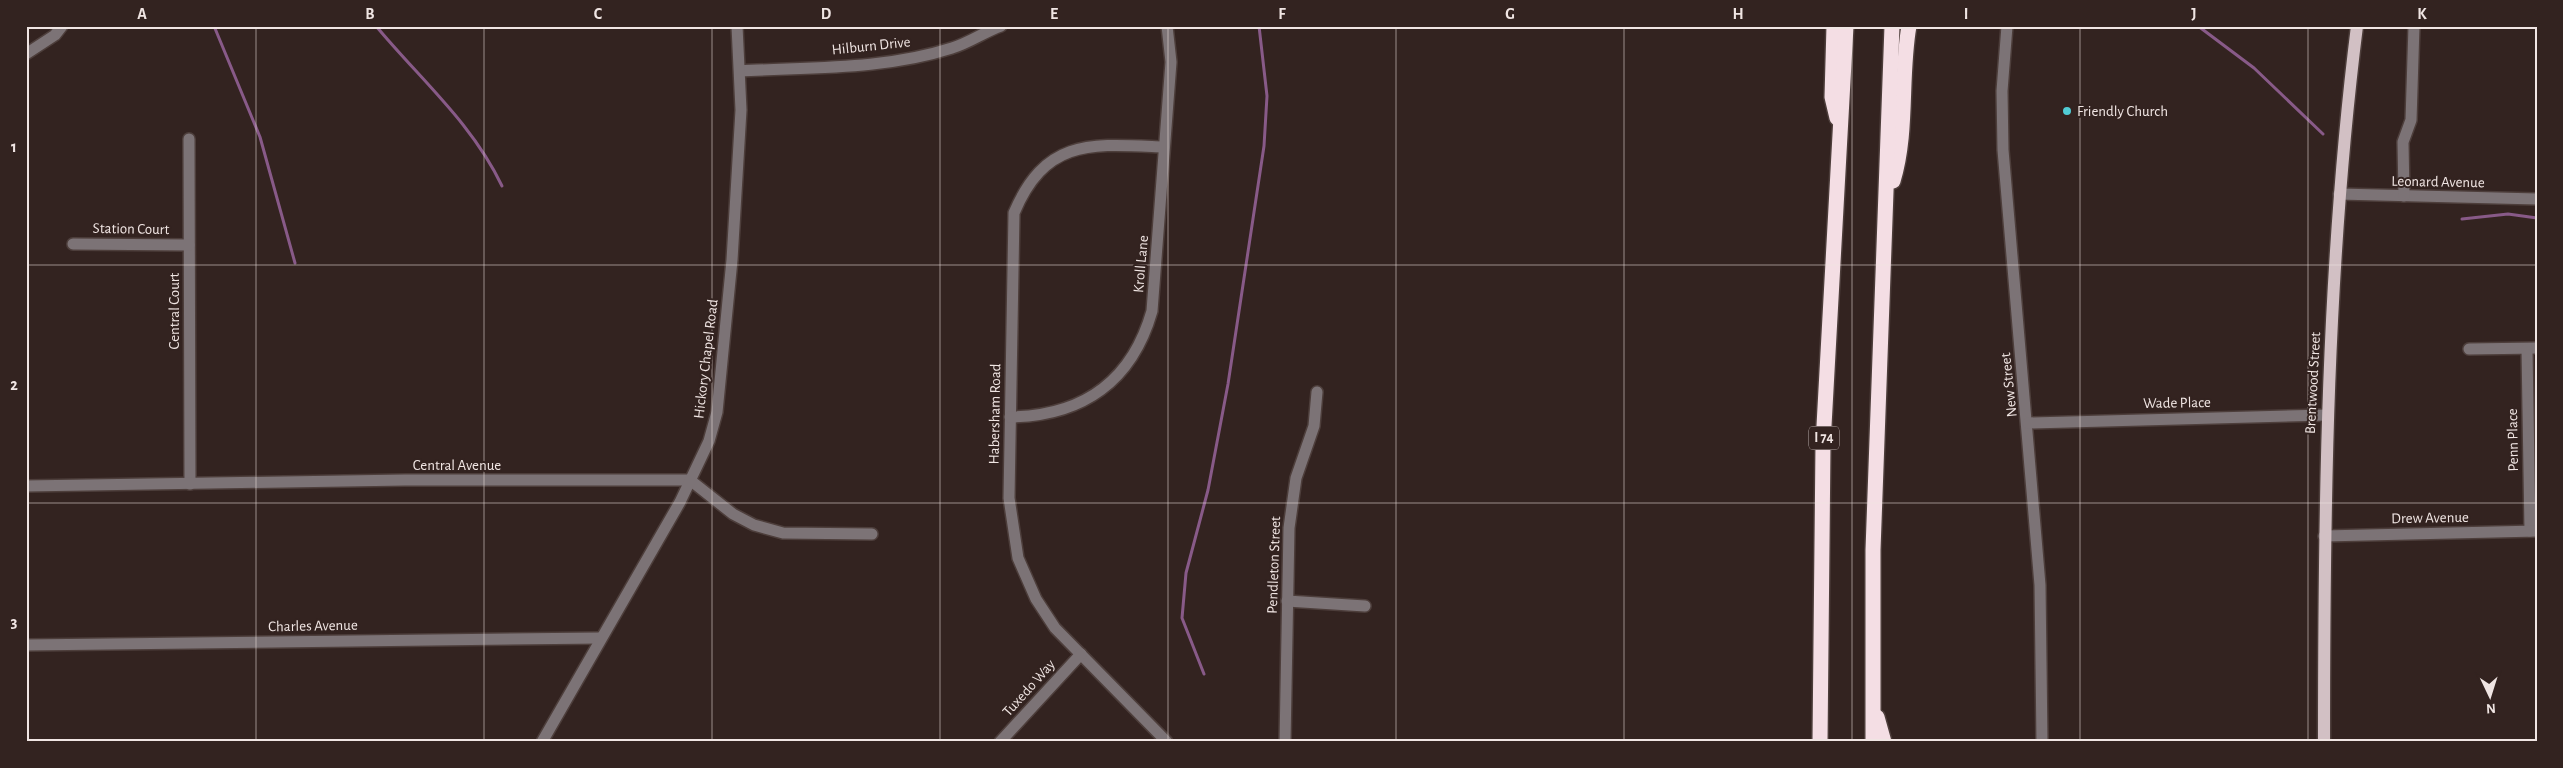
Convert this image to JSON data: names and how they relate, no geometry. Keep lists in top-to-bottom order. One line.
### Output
{"streets":{"highway":["I 74"],"main road":["Brentwood Street"],"street":["Hilburn Drive","Leonard Avenue","Station Court","Kroll Lane","Central Court","Hickory Chapel Road","New Street","Wade Place","Habersham Road","Penn Place","Central Avenue","Drew Avenue","Pendleton Street","Charles Avenue","Tuxedo Way"]},"crossings":[["Hilburn Drive","Hickory Chapel Road"],["Leonard Avenue","Brentwood Street"],["Station Court","Central Court"],["Kroll Lane","Habersham Road"],["Central Court","Central Avenue"],["Hickory Chapel Road","Central Avenue"],["Hickory Chapel Road","Charles Avenue"],["Brentwood Street","Wade Place"],["Brentwood Street","Drew Avenue"],["New Street","Wade Place"],["Habersham Road","Tuxedo Way"],["Penn Place","Drew Avenue"]],"places":["Friendly Church"],"north":"bottom","grid":{"columns":["A","B","C","D","E","F","G","H","I","J","K"],"rows":["1","2","3"]}}
